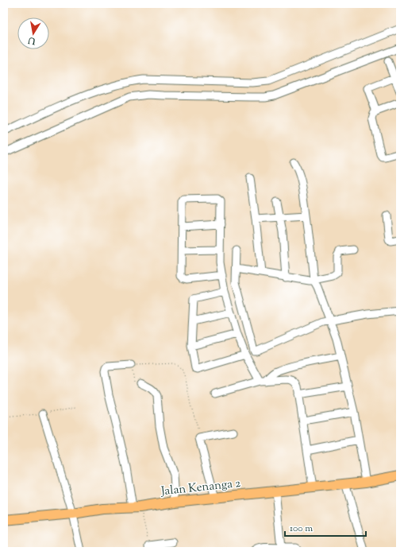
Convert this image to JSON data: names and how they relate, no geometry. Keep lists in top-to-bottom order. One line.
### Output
{"streets":{"main road":["Jalan Kenanga 2"]},"scale_bar":"100 m","north":"bottom"}
